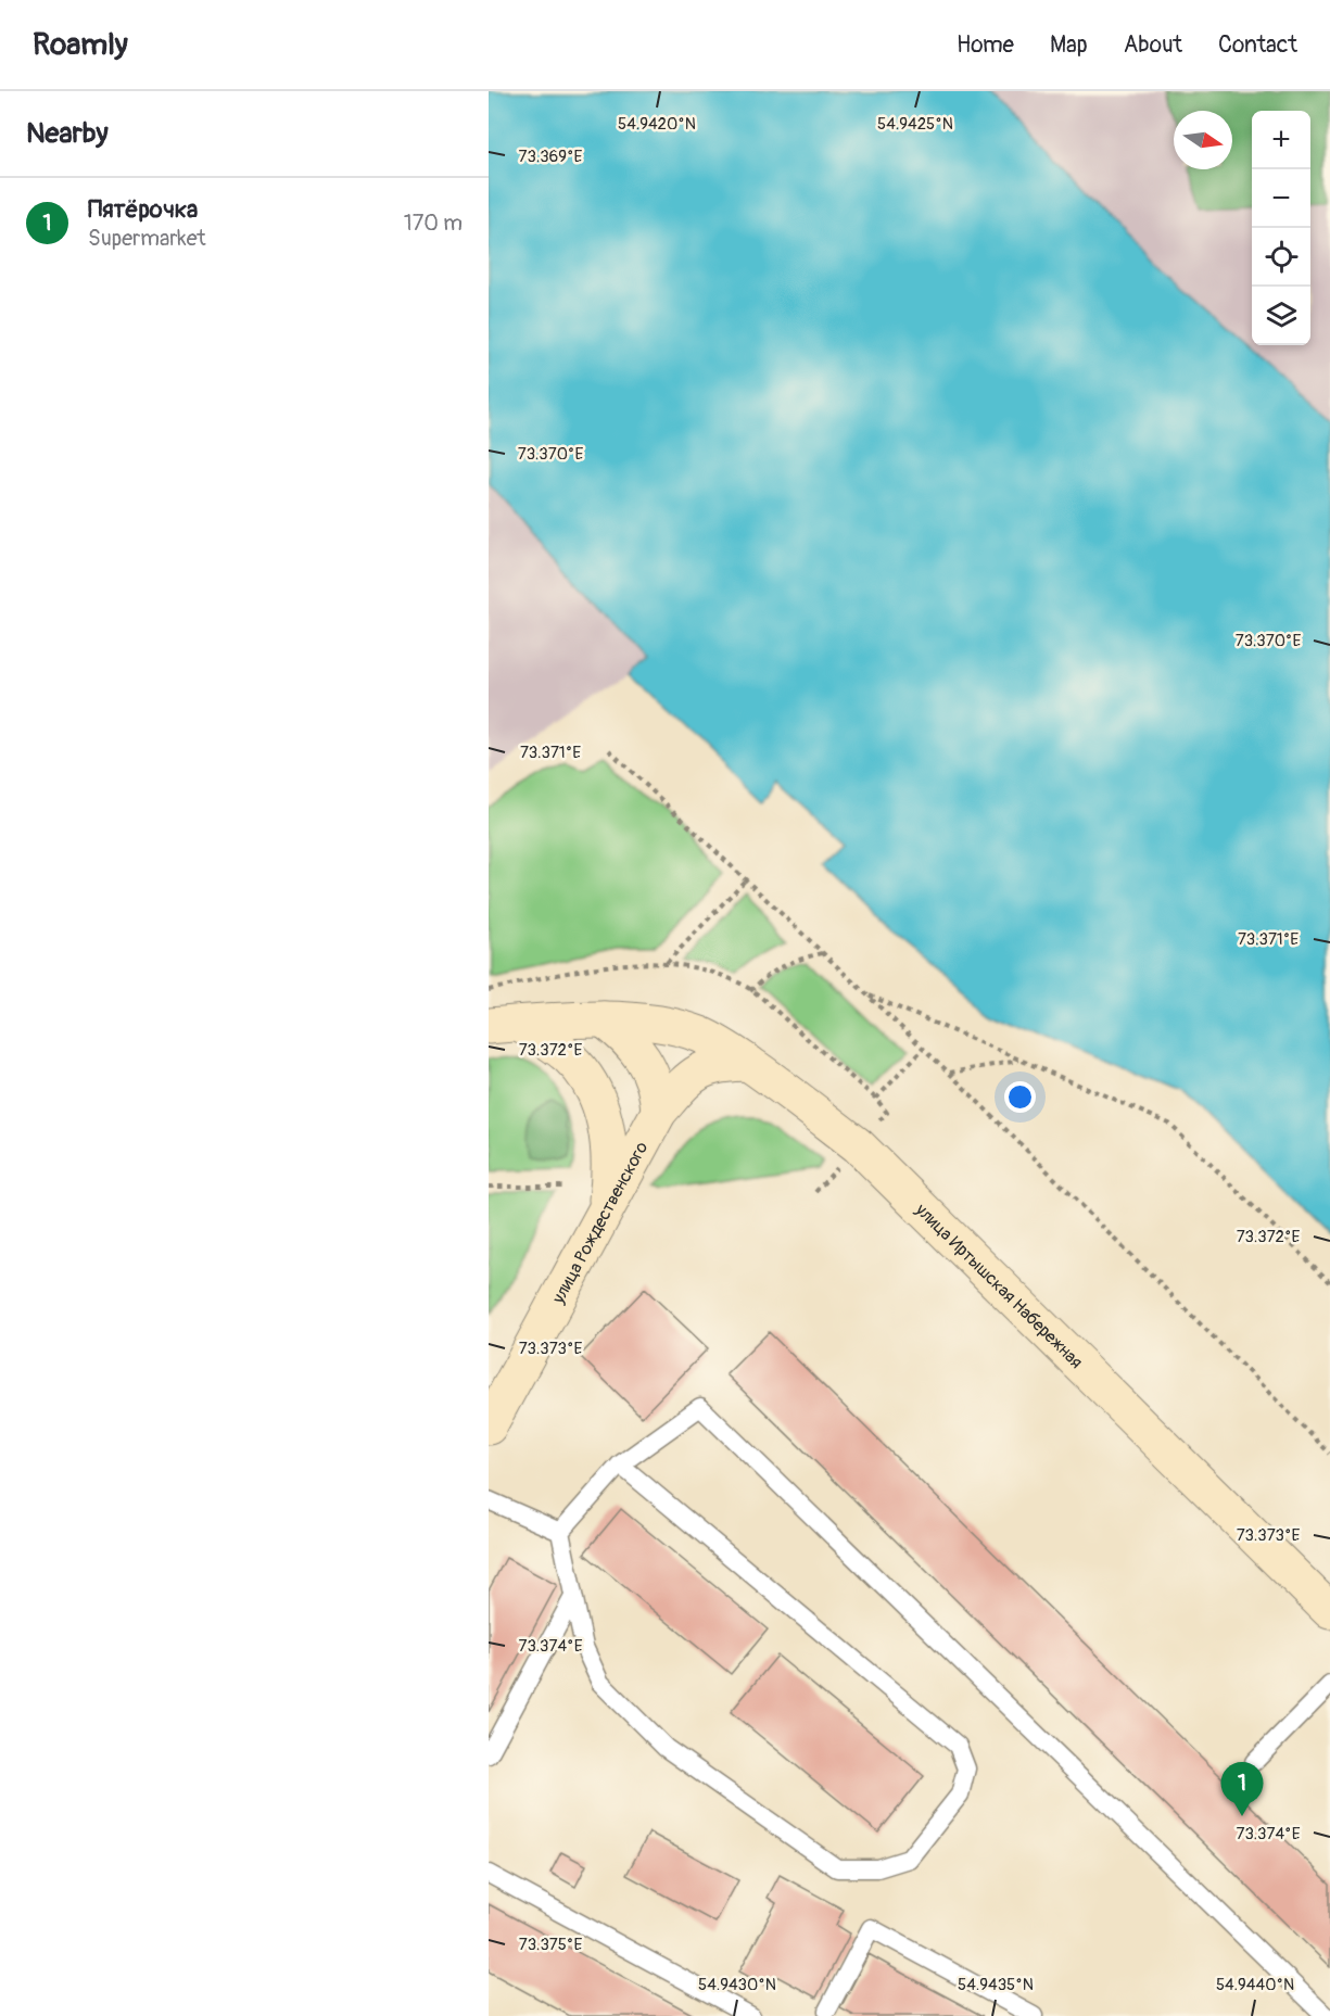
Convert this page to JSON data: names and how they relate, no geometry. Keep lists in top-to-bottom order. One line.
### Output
{"streets":{"main road":["улица Рождественского","улица Иртышская Набережная"]},"crossings":[["улица Рождественского","улица Иртышская Набережная"]],"north":"right","page":{"header":"Roamly","nav":["Home","Map","About","Contact"],"heading":"Nearby","map_buttons":["+","−"],"list":[{"mark":"1","name":"Пятёрочка","note":"Supermarket","value":"170 m"}],"pins":"1"},"coordinates":["54.9420°N","54.9425°N","73.369°E","73.370°E","73.371°E","73.372°E","73.373°E","73.374°E","73.375°E","54.9430°N","54.9435°N","54.9440°N"]}
